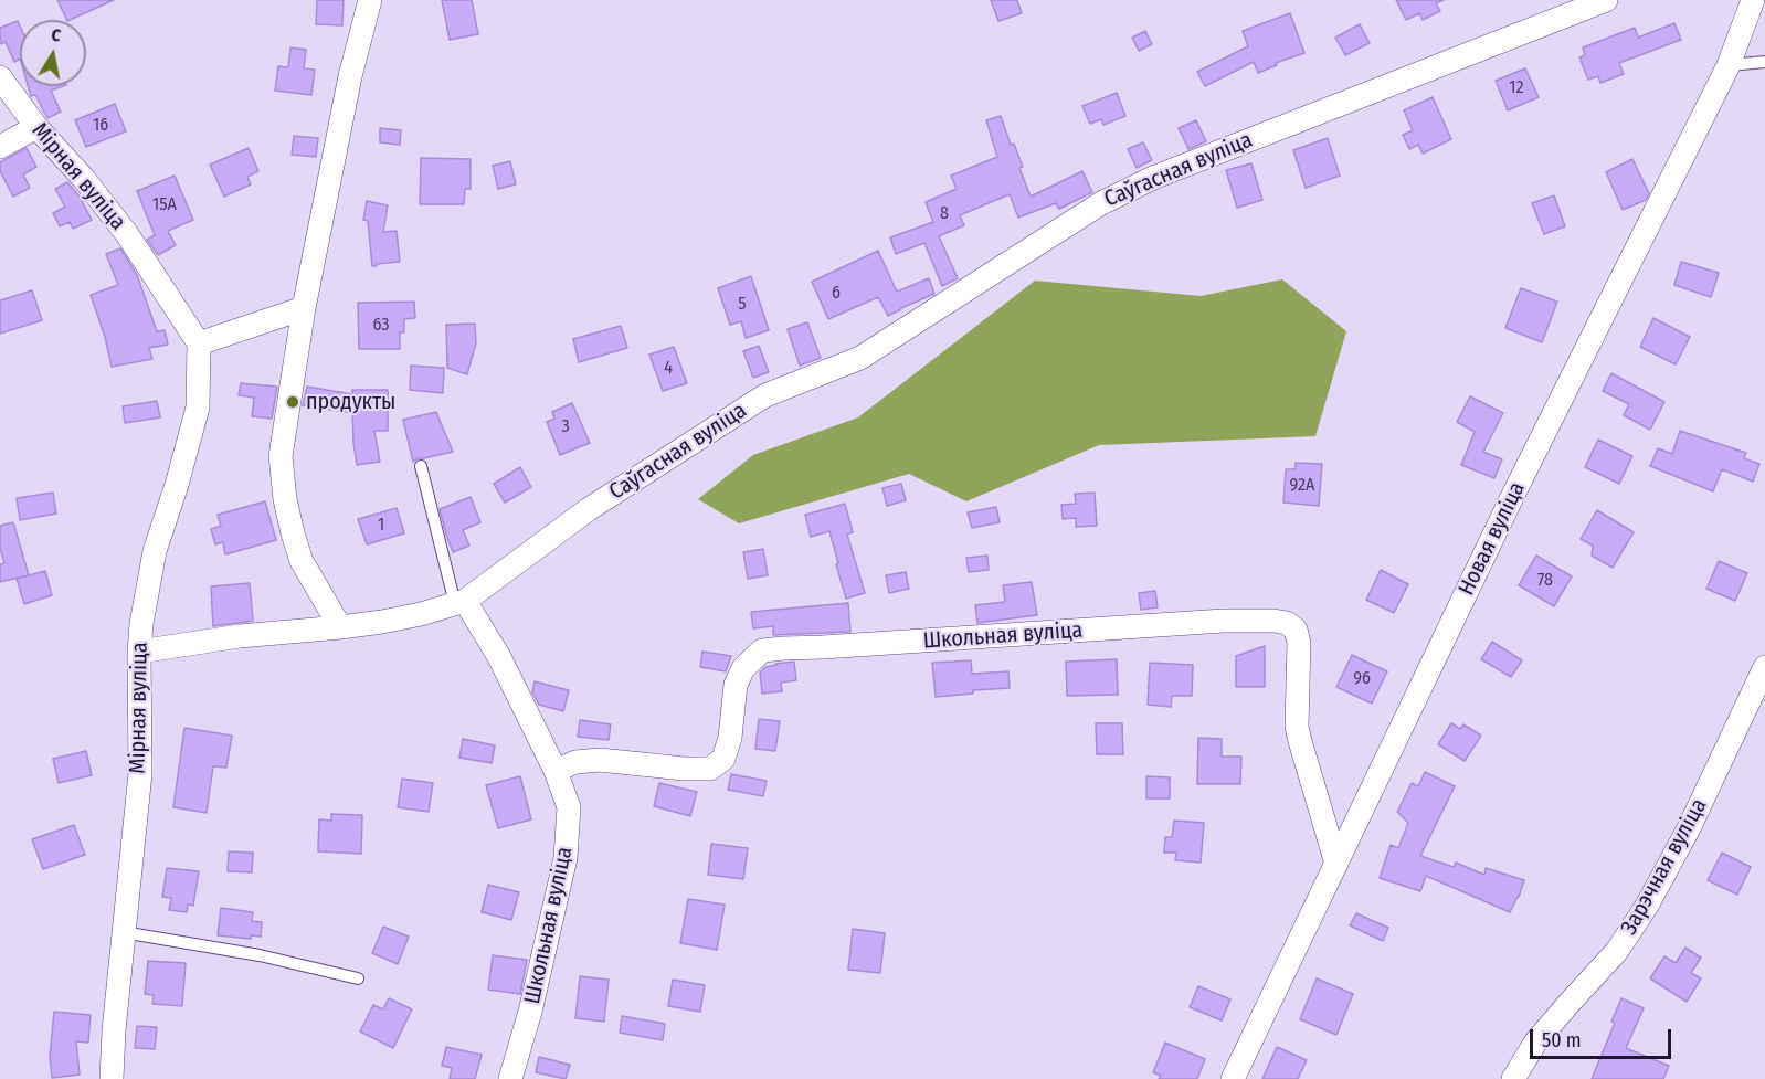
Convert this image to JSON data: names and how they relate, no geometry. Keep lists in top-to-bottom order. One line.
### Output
{"streets":{"street":["Саўгасная вуліца","Мірная вуліца","Новая вуліца","Школьная вуліца","Зарэчная вуліца"]},"crossings":[["Саўгасная вуліца","Мірная вуліца"],["Саўгасная вуліца","Школьная вуліца"],["Новая вуліца","Школьная вуліца"]],"places":["продукты"],"house_numbers":["12","16","15А","8","6","5","63","4","3","92А","1","78","96"],"scale_bar":"50 m","north":"top"}
